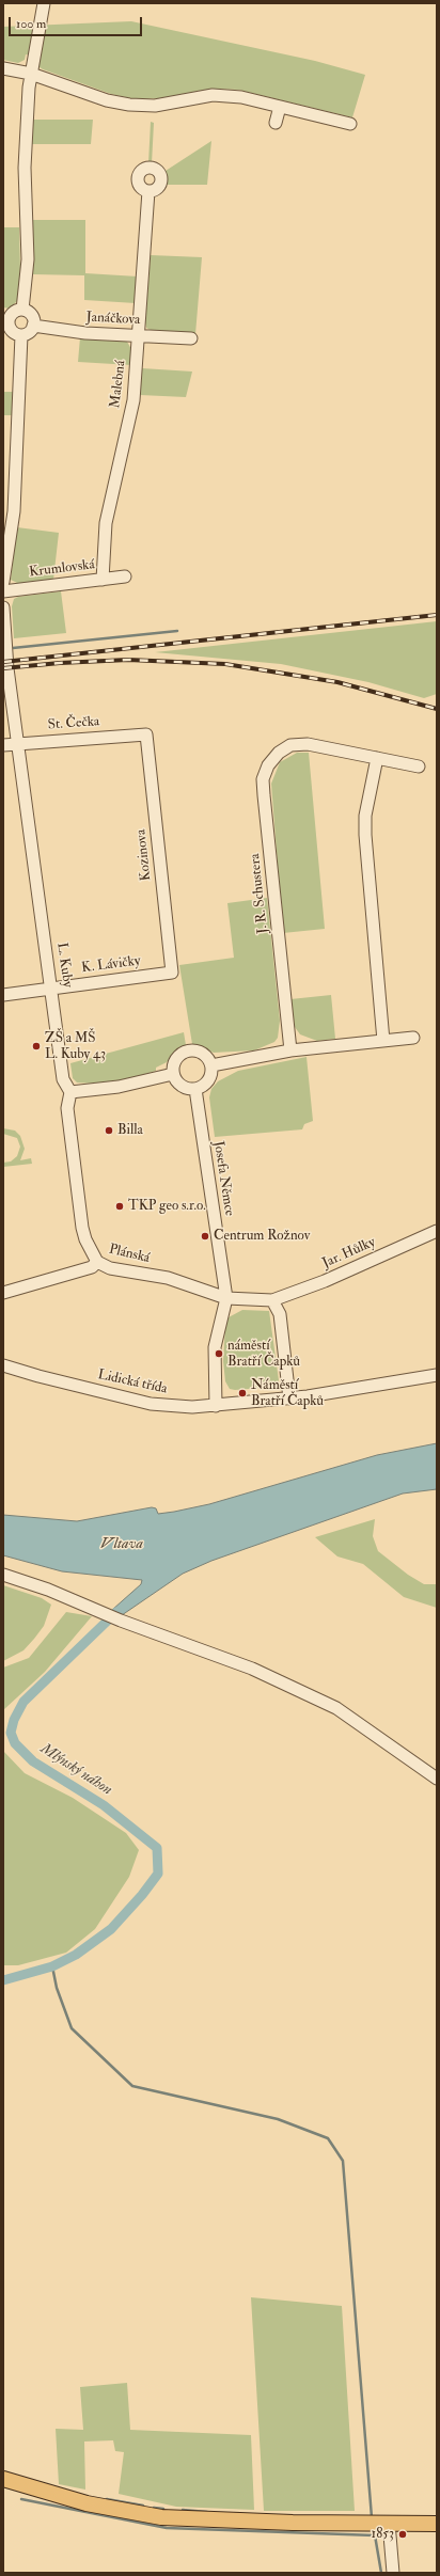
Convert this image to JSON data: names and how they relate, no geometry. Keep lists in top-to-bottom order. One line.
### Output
{"streets":{"street":["Janáčkova","Malebná","Krumlovská","St. Čečka","Kozinova","J. R. Schustera","L. Kuby","K. Lávičky","Josefa Němce","Jar. Hůlky","Plánská","Lidická třída"]},"crossings":[["Janáčkova","Malebná"],["Malebná","Krumlovská"],["St. Čečka","Kozinova"],["St. Čečka","L. Kuby"],["Kozinova","K. Lávičky"],["L. Kuby","K. Lávičky"],["Josefa Němce","Plánská"],["Jar. Hůlky","Plánská"]],"water":["Vltava","Mlýnský náhon"],"places":["ZŠ a MŠ L. Kuby 43","Billa","TKP geo s.r.o.","Centrum Rožnov","náměstí Bratří Čapků","Náměstí Bratří Čapků","1853"],"scale_bar":"100 m"}
